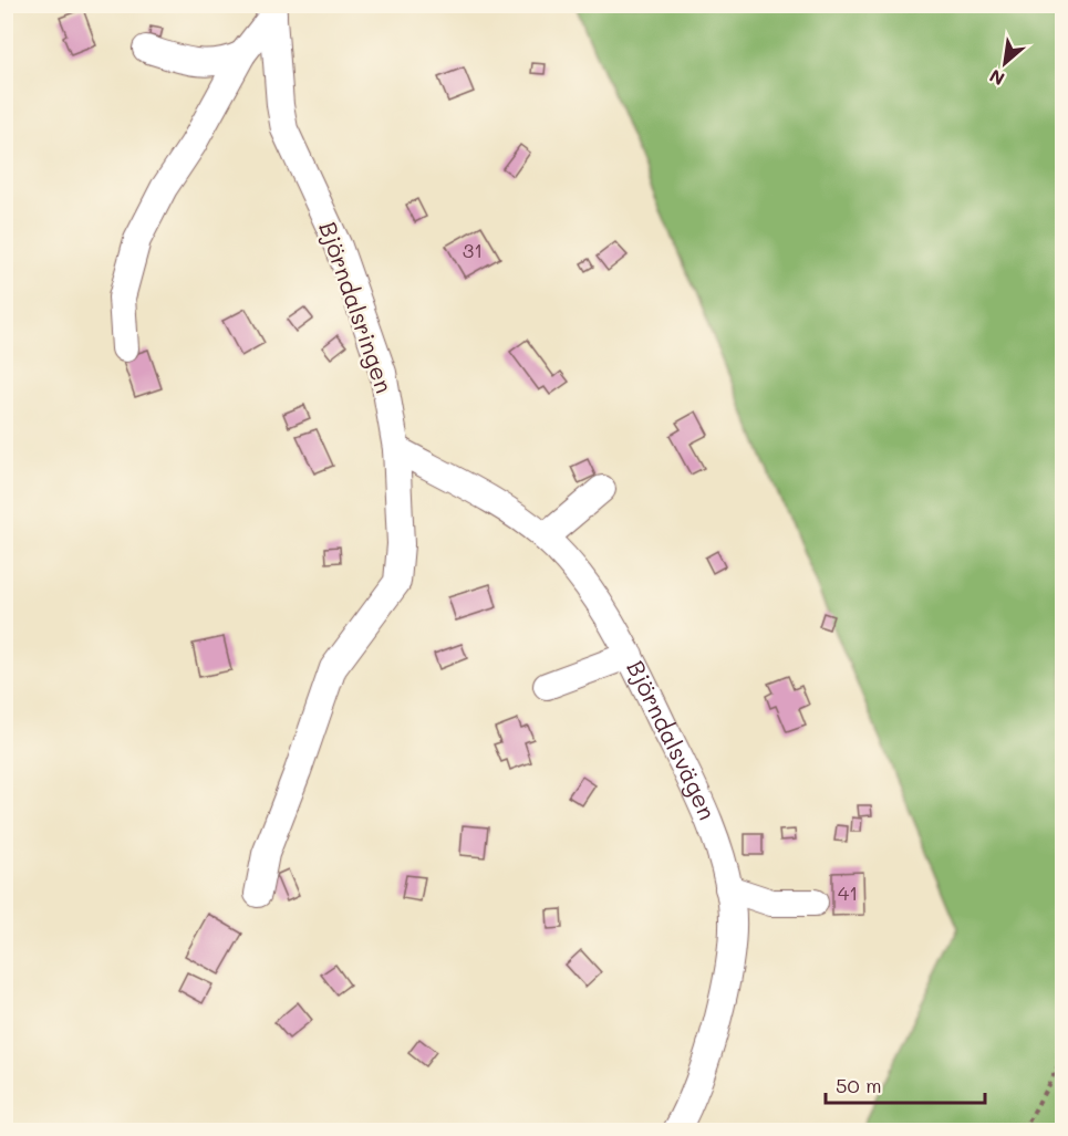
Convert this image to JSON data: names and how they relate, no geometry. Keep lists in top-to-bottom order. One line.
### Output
{"streets":{"street":["Björndalsringen","Björndalsvägen"]},"crossings":[["Björndalsringen","Björndalsvägen"]],"house_numbers":["31","41"],"scale_bar":"50 m","north":"bottom left"}
